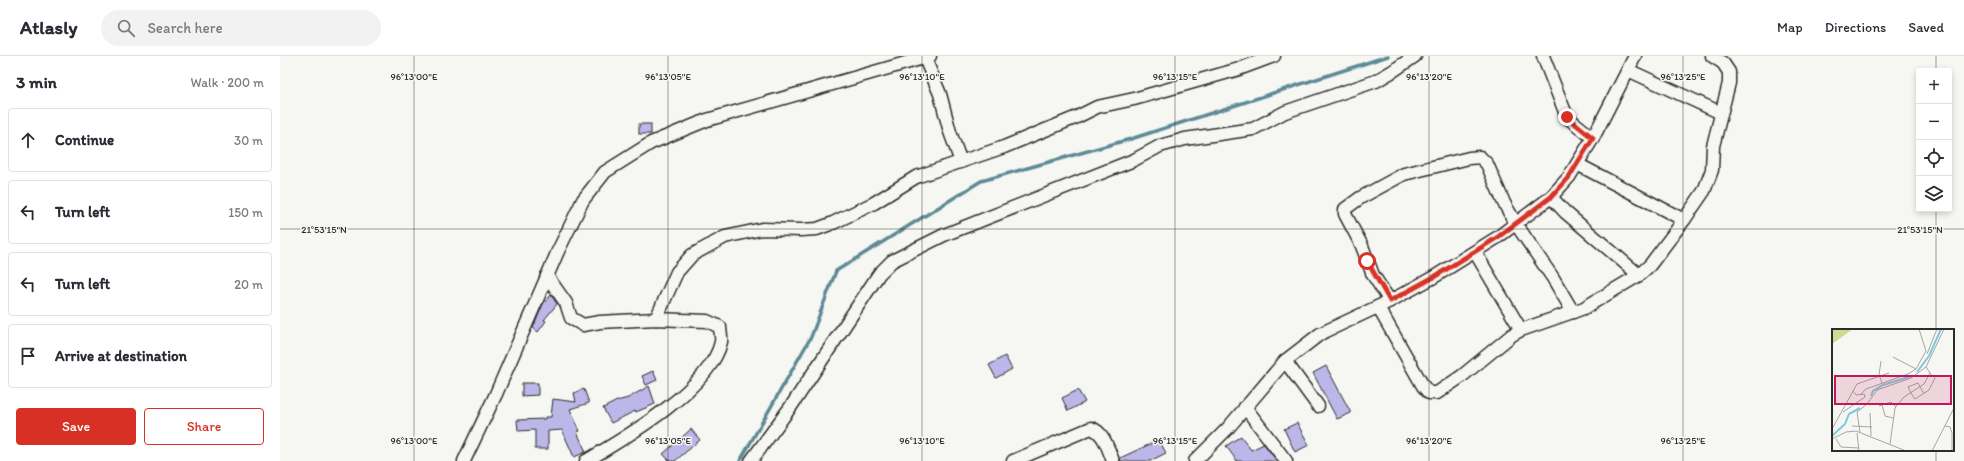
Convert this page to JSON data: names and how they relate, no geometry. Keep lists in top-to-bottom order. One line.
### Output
{"page":{"header":"Atlasly","search":"Search here","nav":["Map","Directions","Saved"],"heading":["3 min","Walk · 200 m"],"map_buttons":["+","−"],"list":[["Continue","30 m"],["Turn left","150 m"],["Turn left","20 m"],"Arrive at destination"],"buttons":["Save","Share"]},"coordinates":["96°13'00\"E","96°13'05\"E","96°13'10\"E","96°13'15\"E","96°13'20\"E","96°13'25\"E","21°53'15\"N"]}
